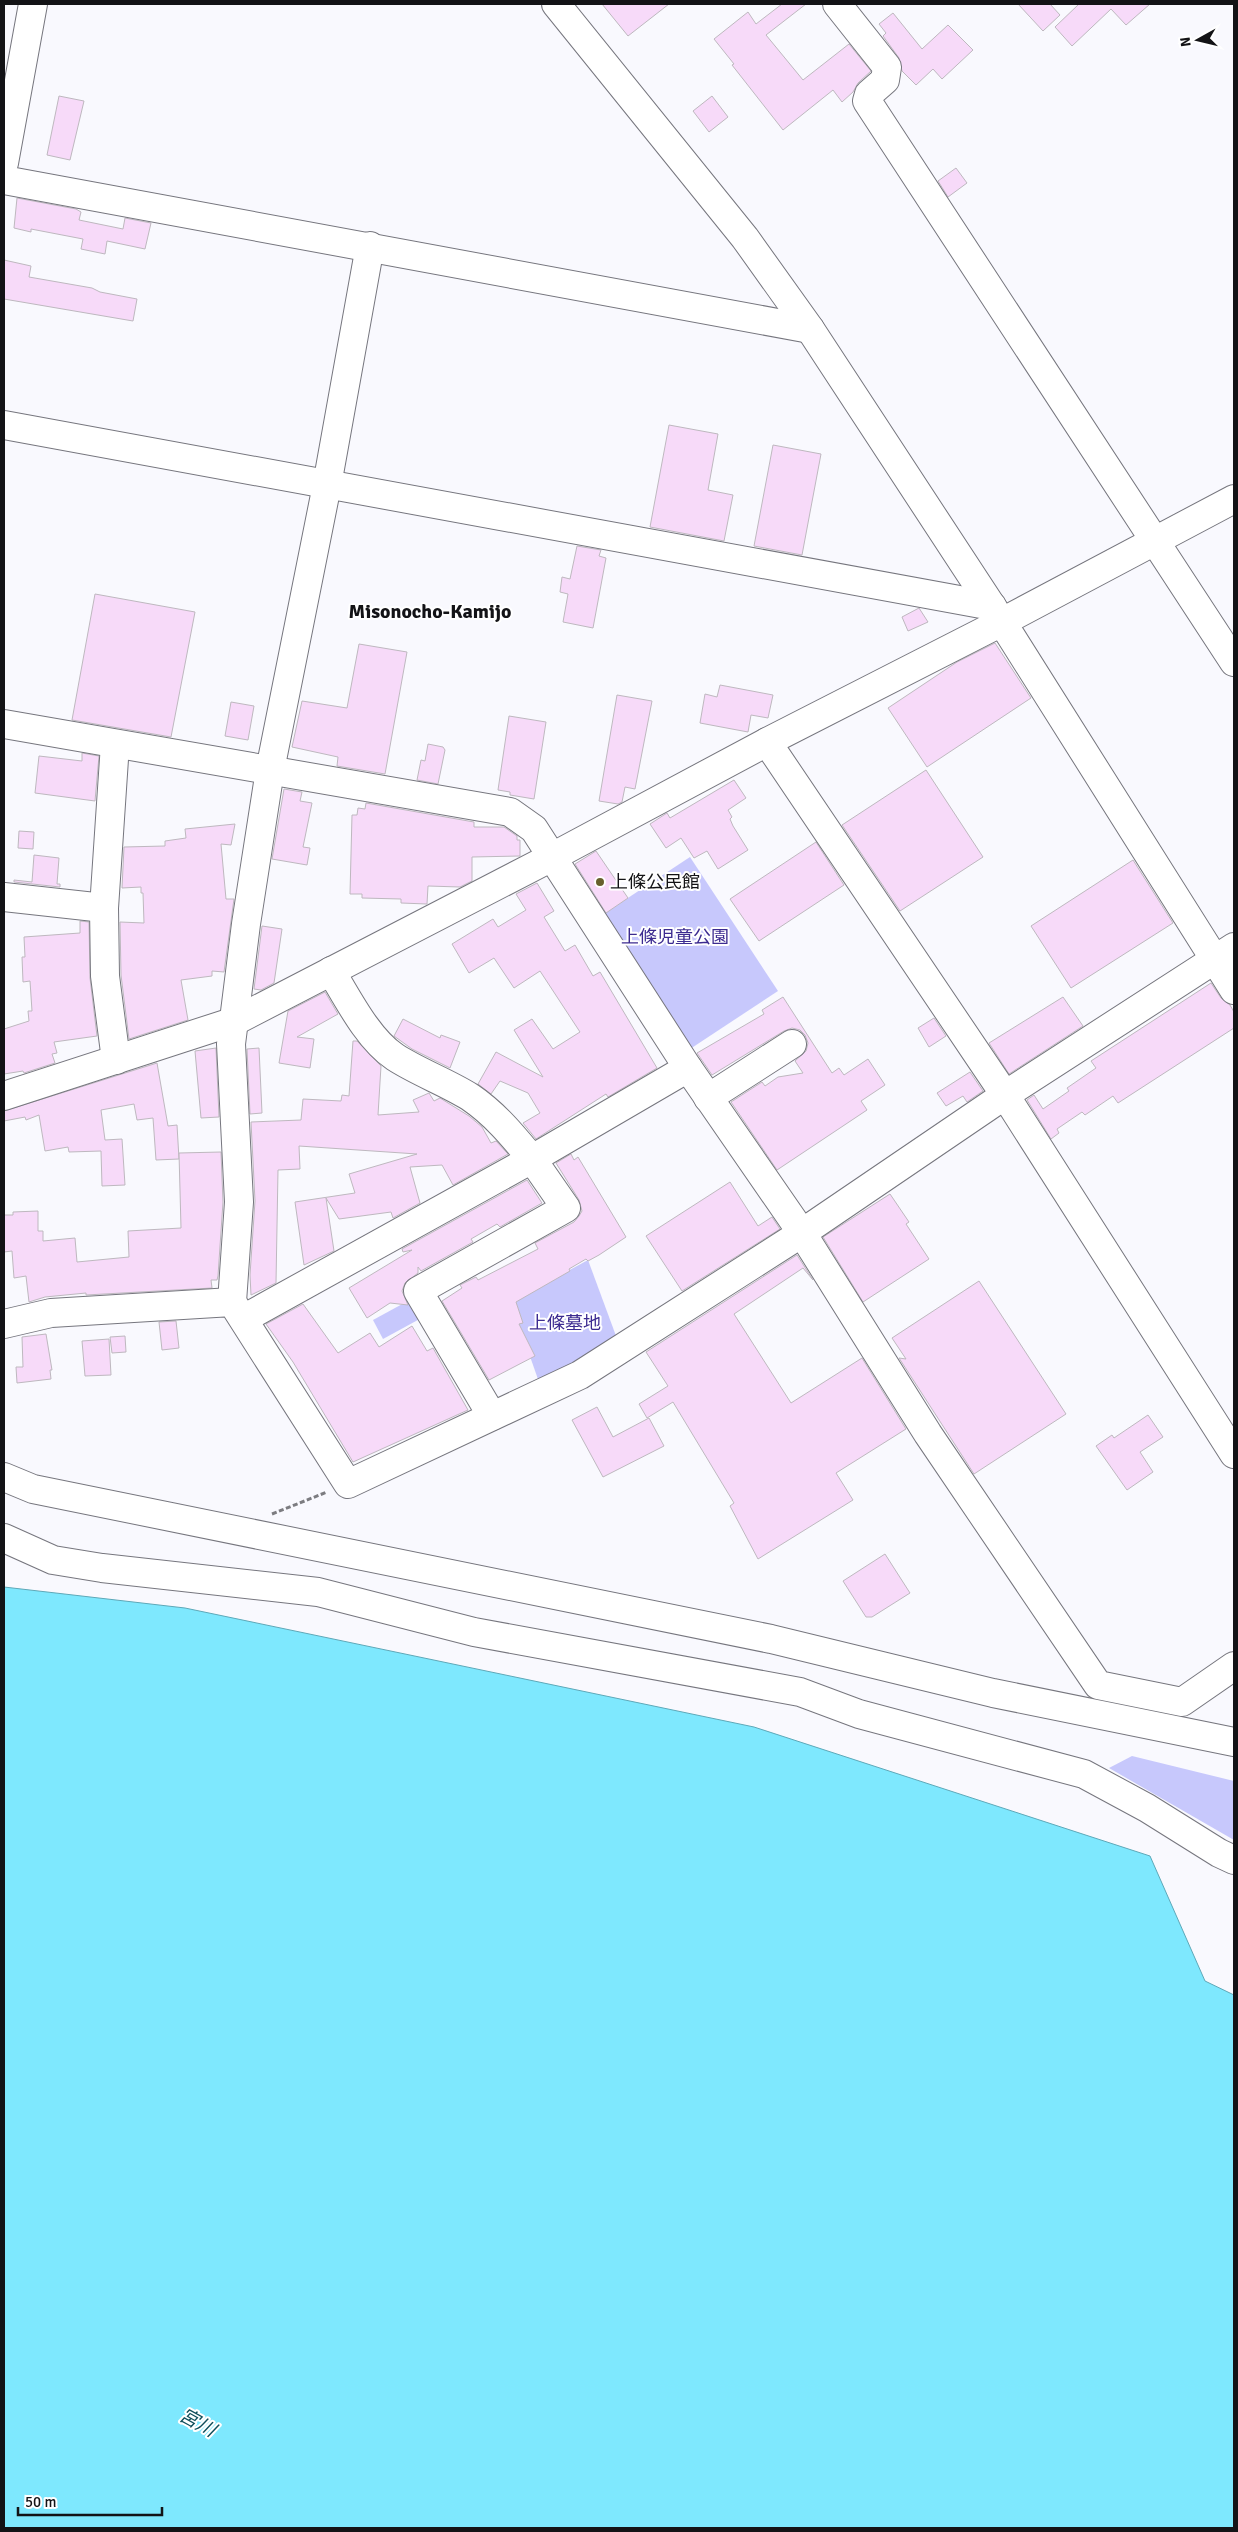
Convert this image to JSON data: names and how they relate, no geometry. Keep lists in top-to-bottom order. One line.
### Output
{"districts":["Misonocho-Kamijo"],"water":["宮川"],"parks":["上條児童公園","上條墓地"],"places":["上條公民館"],"scale_bar":"50 m","north":"left"}
